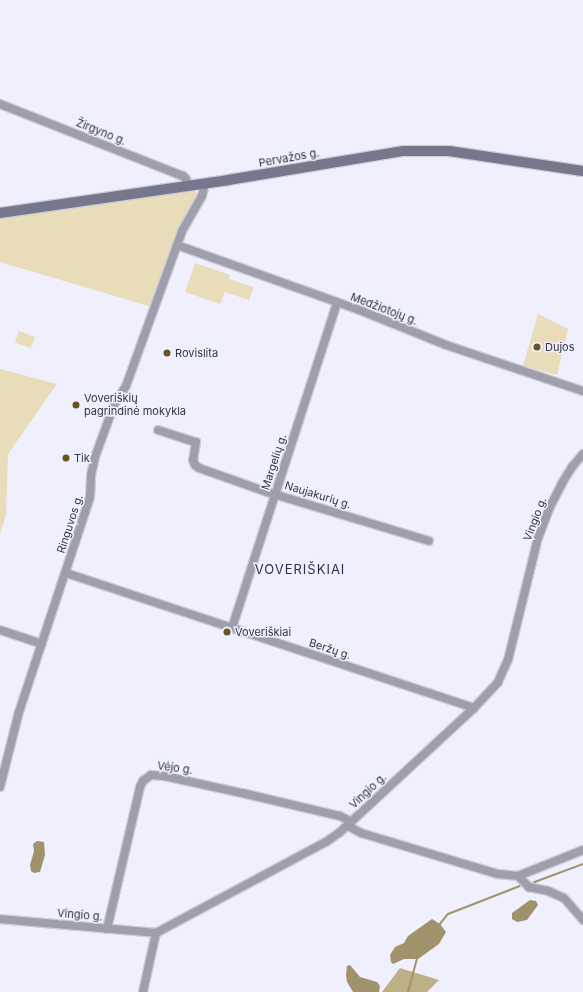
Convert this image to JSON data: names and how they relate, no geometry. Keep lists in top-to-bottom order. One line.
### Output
{"streets":{"main road":["Pervažos g."],"street":["Žirgyno g.","Medžiotojų g.","Margelių g.","Naujakurių g.","Vingio g.","Ringuvos g.","Beržų g.","Vėjo g."]},"crossings":[["Žirgyno g.","Pervažos g."],["Pervažos g.","Ringuvos g."],["Medžiotojų g.","Margelių g."],["Medžiotojų g.","Ringuvos g."],["Margelių g.","Naujakurių g."],["Margelių g.","Beržų g."],["Vingio g.","Beržų g."],["Vingio g.","Vėjo g."],["Ringuvos g.","Beržų g."]],"districts":["VOVERIŠKIAI"],"places":["Dujos","Rovislita","Voveriškių pagrindinė mokykla","Tik","Voveriškiai"]}
